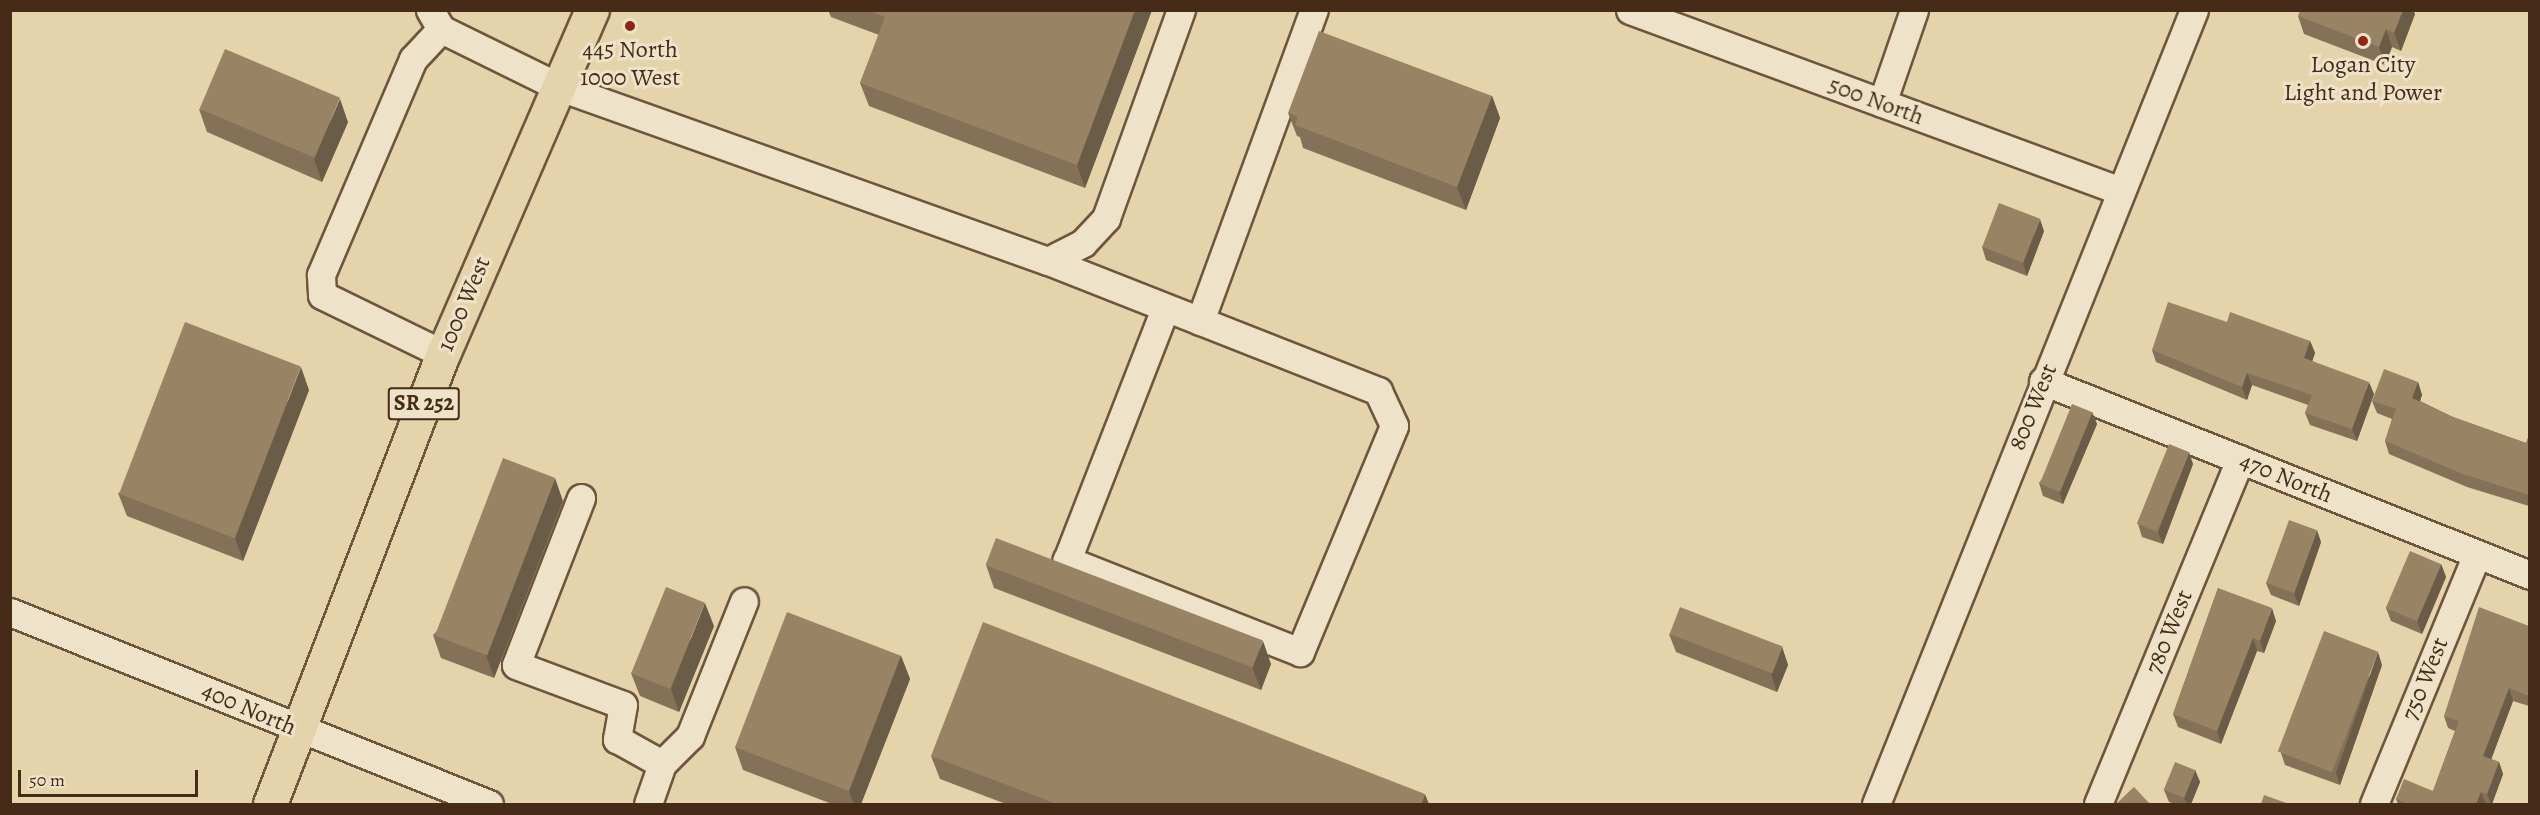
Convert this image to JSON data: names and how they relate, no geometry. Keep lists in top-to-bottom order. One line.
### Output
{"streets":{"main road":["1000 West","SR 252"],"street":["500 North","800 West","470 North","780 West","750 West","400 North"]},"crossings":[["500 North","800 West"],["1000 West","400 North"],["800 West","470 North"],["470 North","780 West"],["470 North","750 West"]],"places":["445 North 1000 West","Logan City Light and Power"],"scale_bar":"50 m"}
